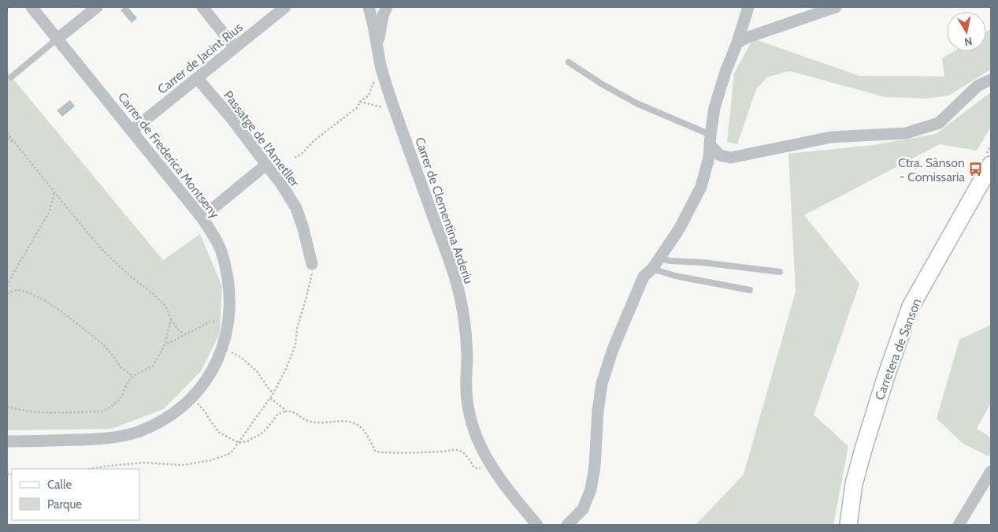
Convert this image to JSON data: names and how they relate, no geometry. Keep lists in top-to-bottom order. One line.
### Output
{"streets":{"street":["Carrer de Jacint Rius","Passatge de l'Ametller","Carrer de Frederica Montseny","Carrer de Clementina Arderiu","Carretera de Sanson"]},"crossings":[["Carrer de Jacint Rius","Passatge de l'Ametller"],["Carrer de Jacint Rius","Carrer de Frederica Montseny"]],"places":{"bus stop":["Ctra. Sànson - Comissaria"]},"legend":["Calle","Parque"],"north":"bottom"}
